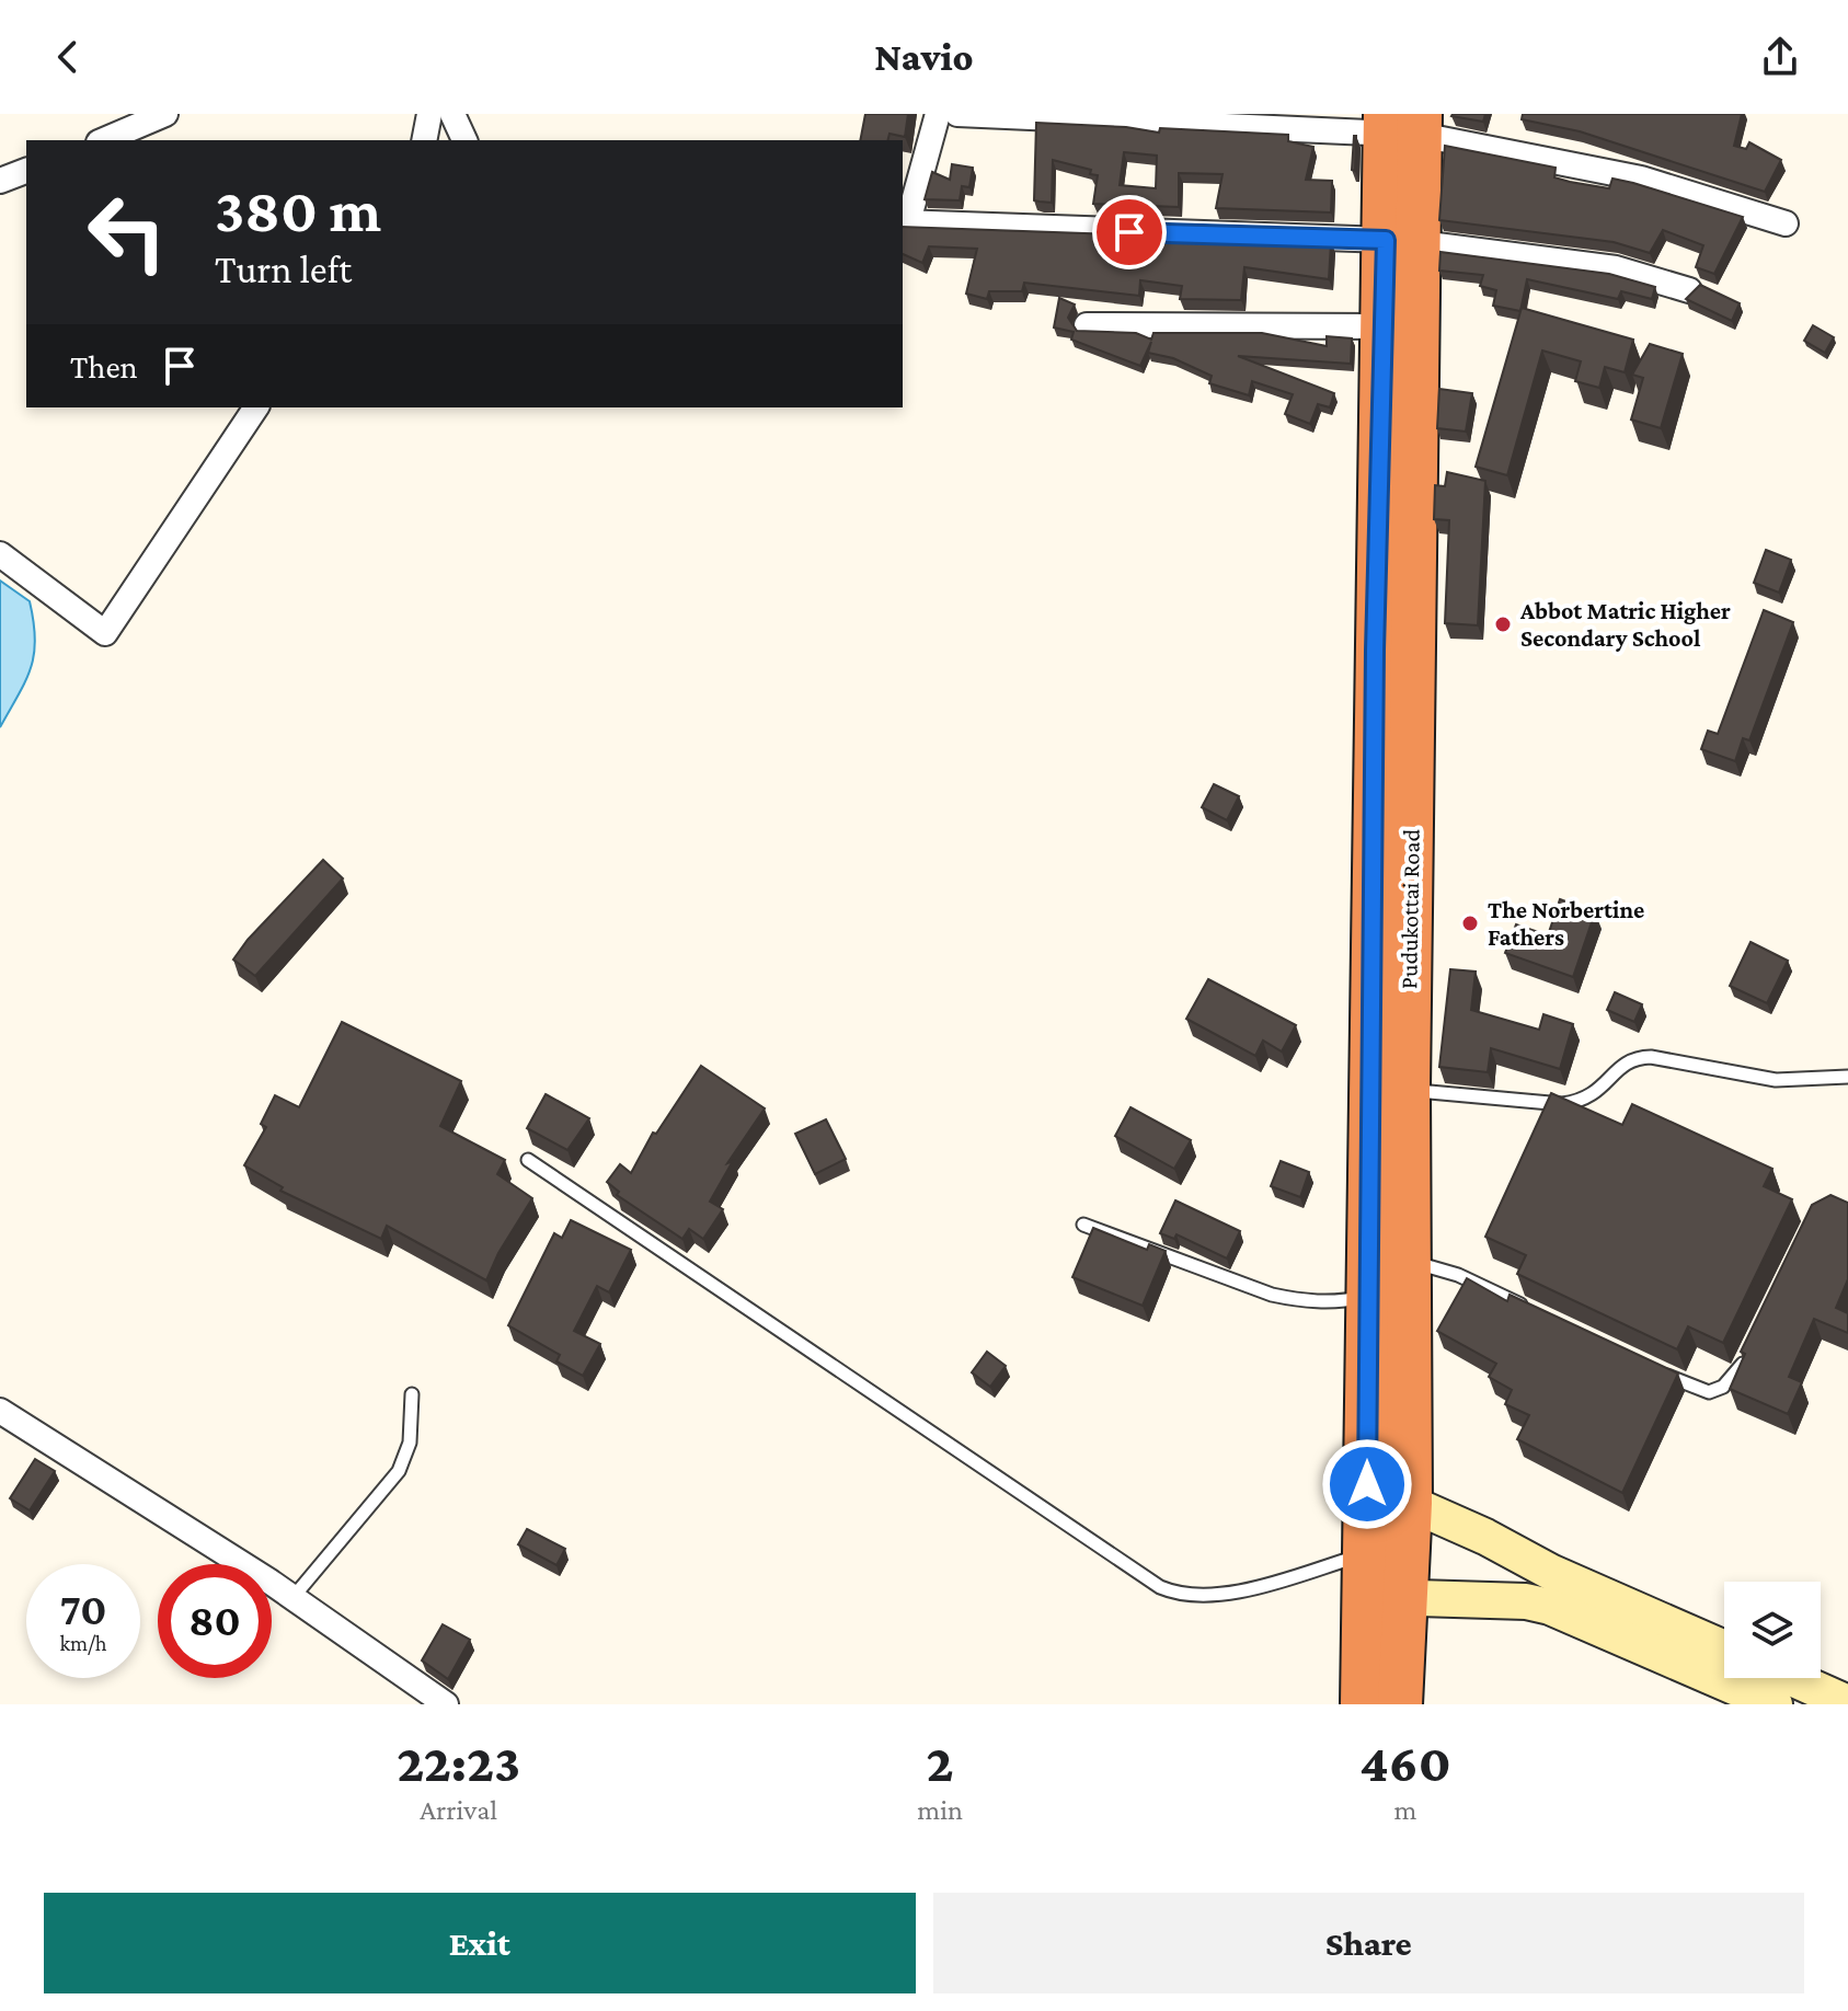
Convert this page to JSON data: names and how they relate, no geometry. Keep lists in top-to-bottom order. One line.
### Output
{"streets":{"highway":["Pudukottai Road"]},"places":["Abbot Matric Higher Secondary School","The Norbertine Fathers"],"page":{"header":"Navio","turn":["380 m","Turn left"],"then":"Then","speed":"70 km/h","limit":"80","eta":["22:23","Arrival","2","min","460","m"],"buttons":["Exit","Share"]}}
